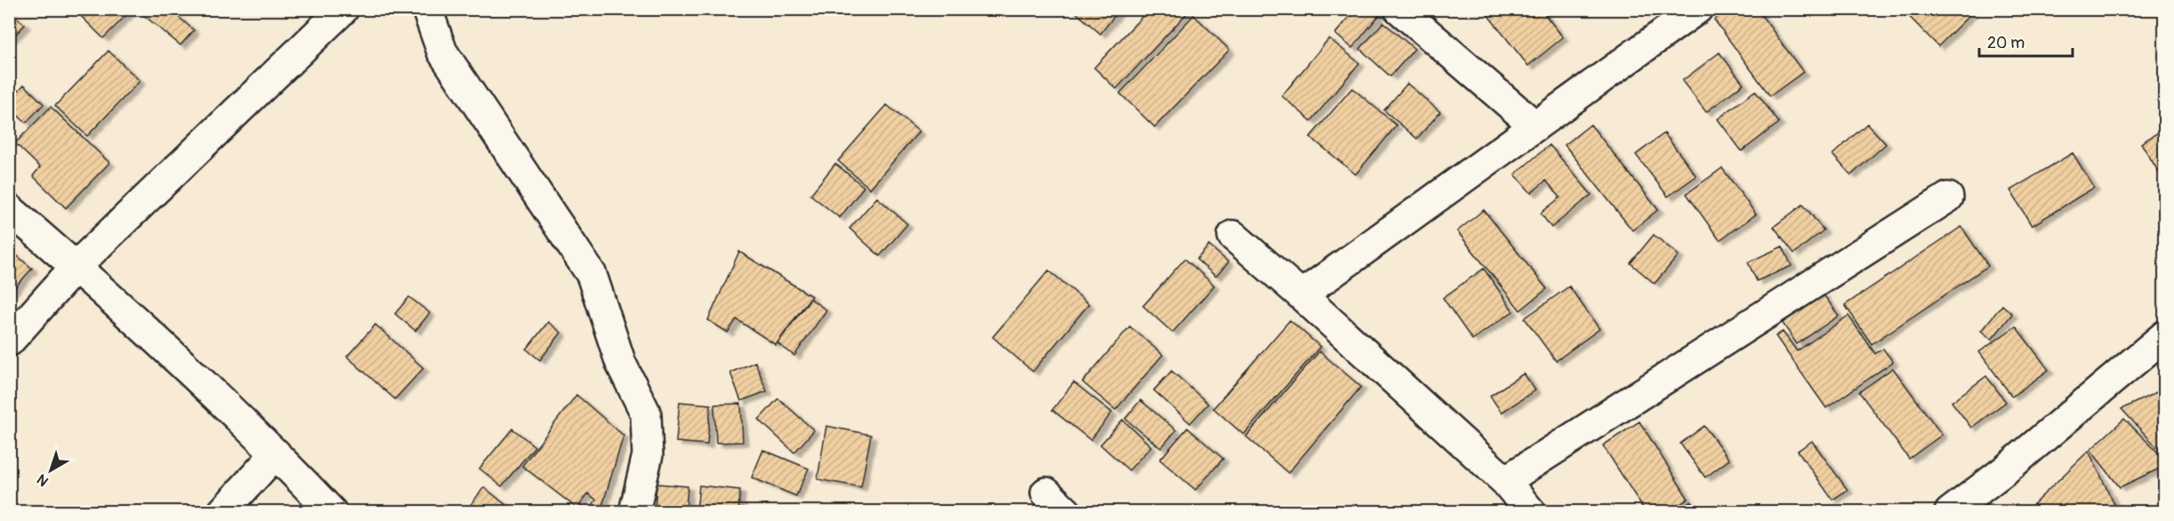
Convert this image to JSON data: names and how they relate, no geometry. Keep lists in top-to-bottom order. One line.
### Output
{"scale_bar":"20 m","north":"bottom left"}
